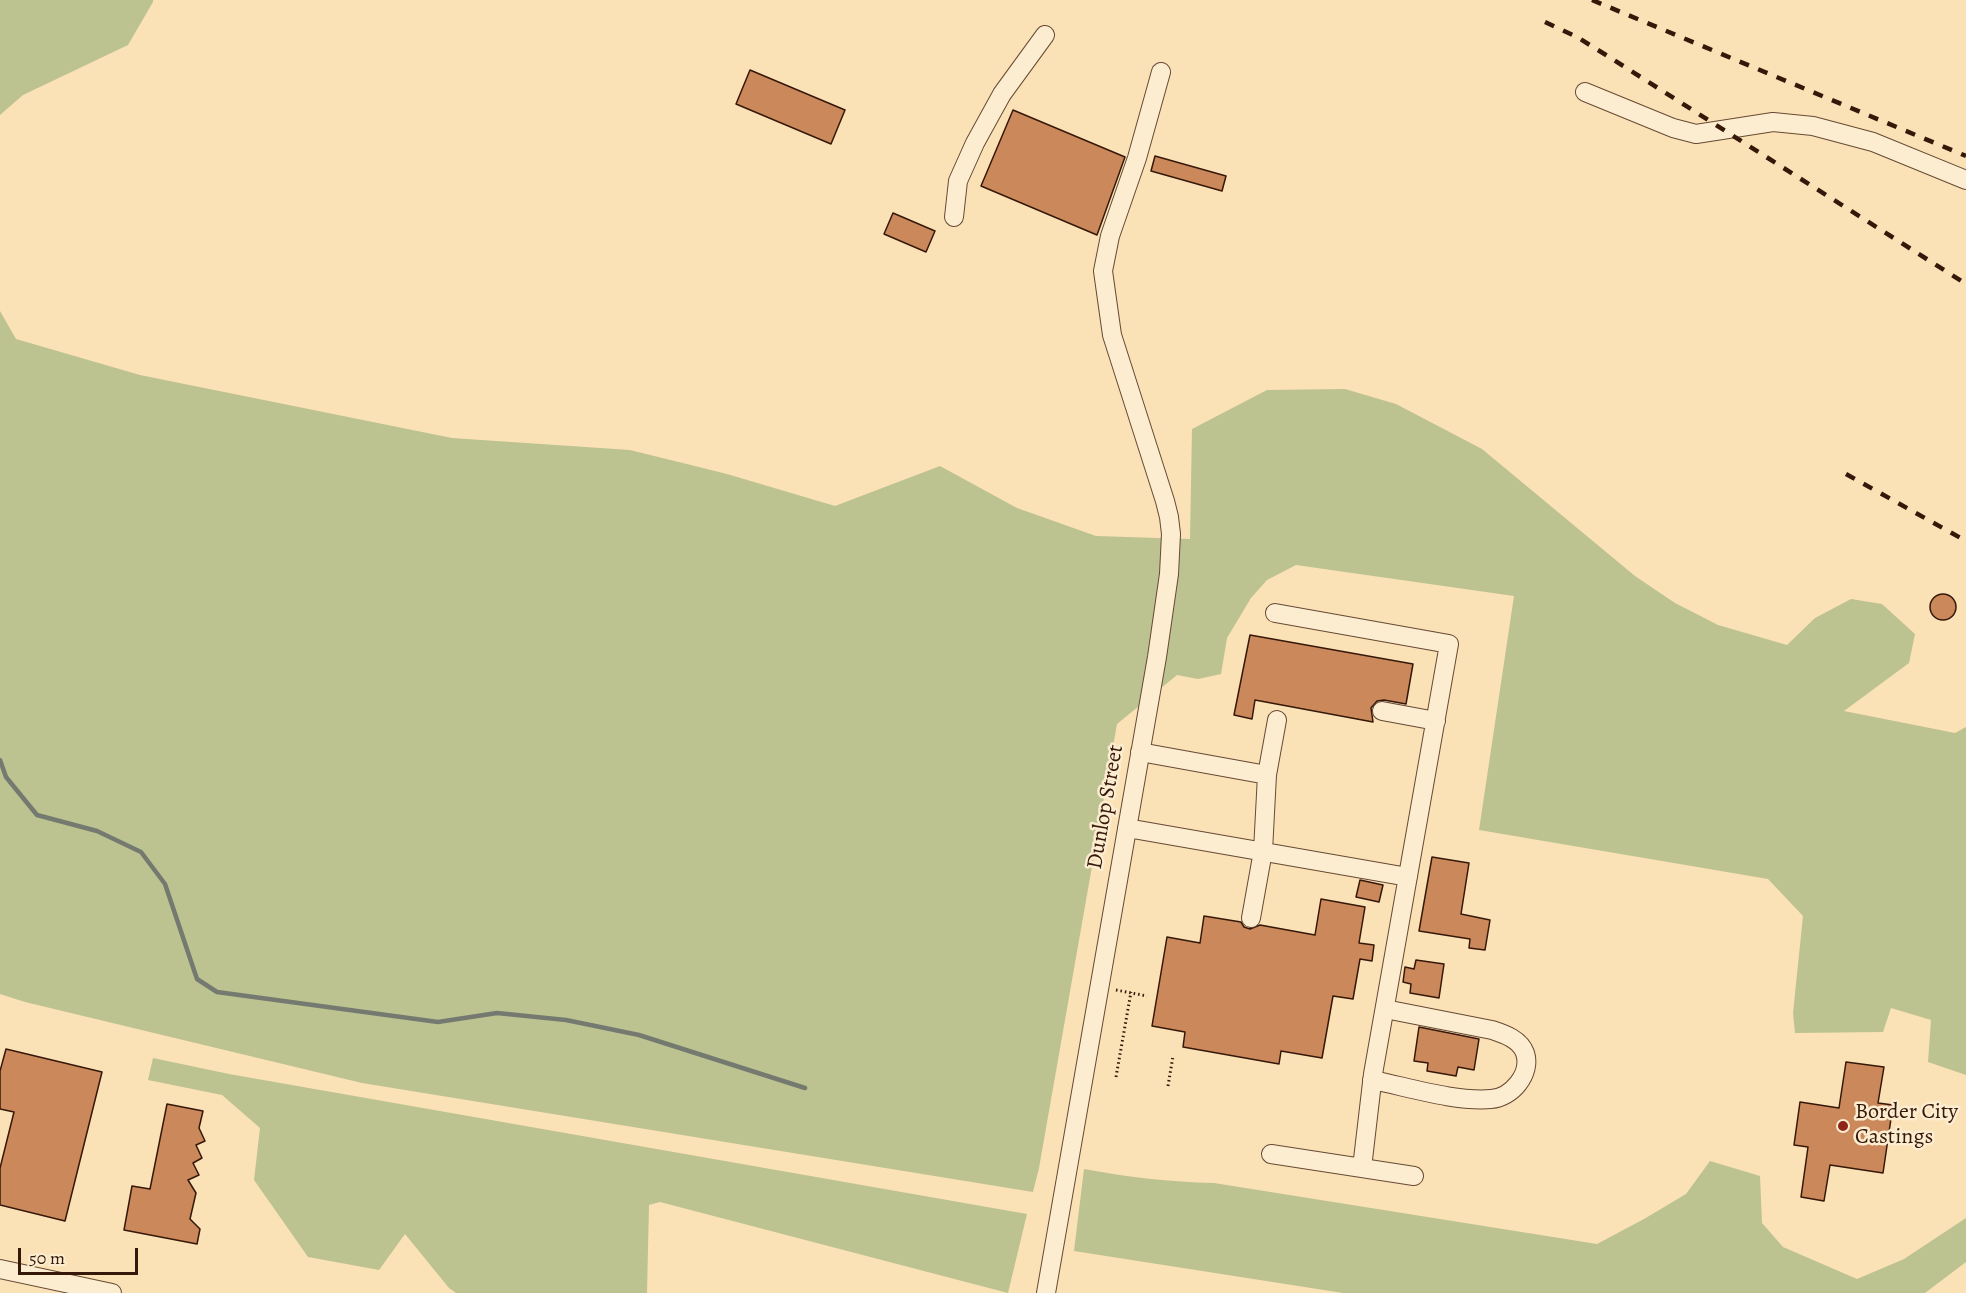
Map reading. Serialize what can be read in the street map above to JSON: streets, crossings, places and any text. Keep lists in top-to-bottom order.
{
  "streets": {
    "street": ["Dunlop Street"]
  },
  "places": ["Border City Castings"],
  "scale_bar": "50 m"
}
